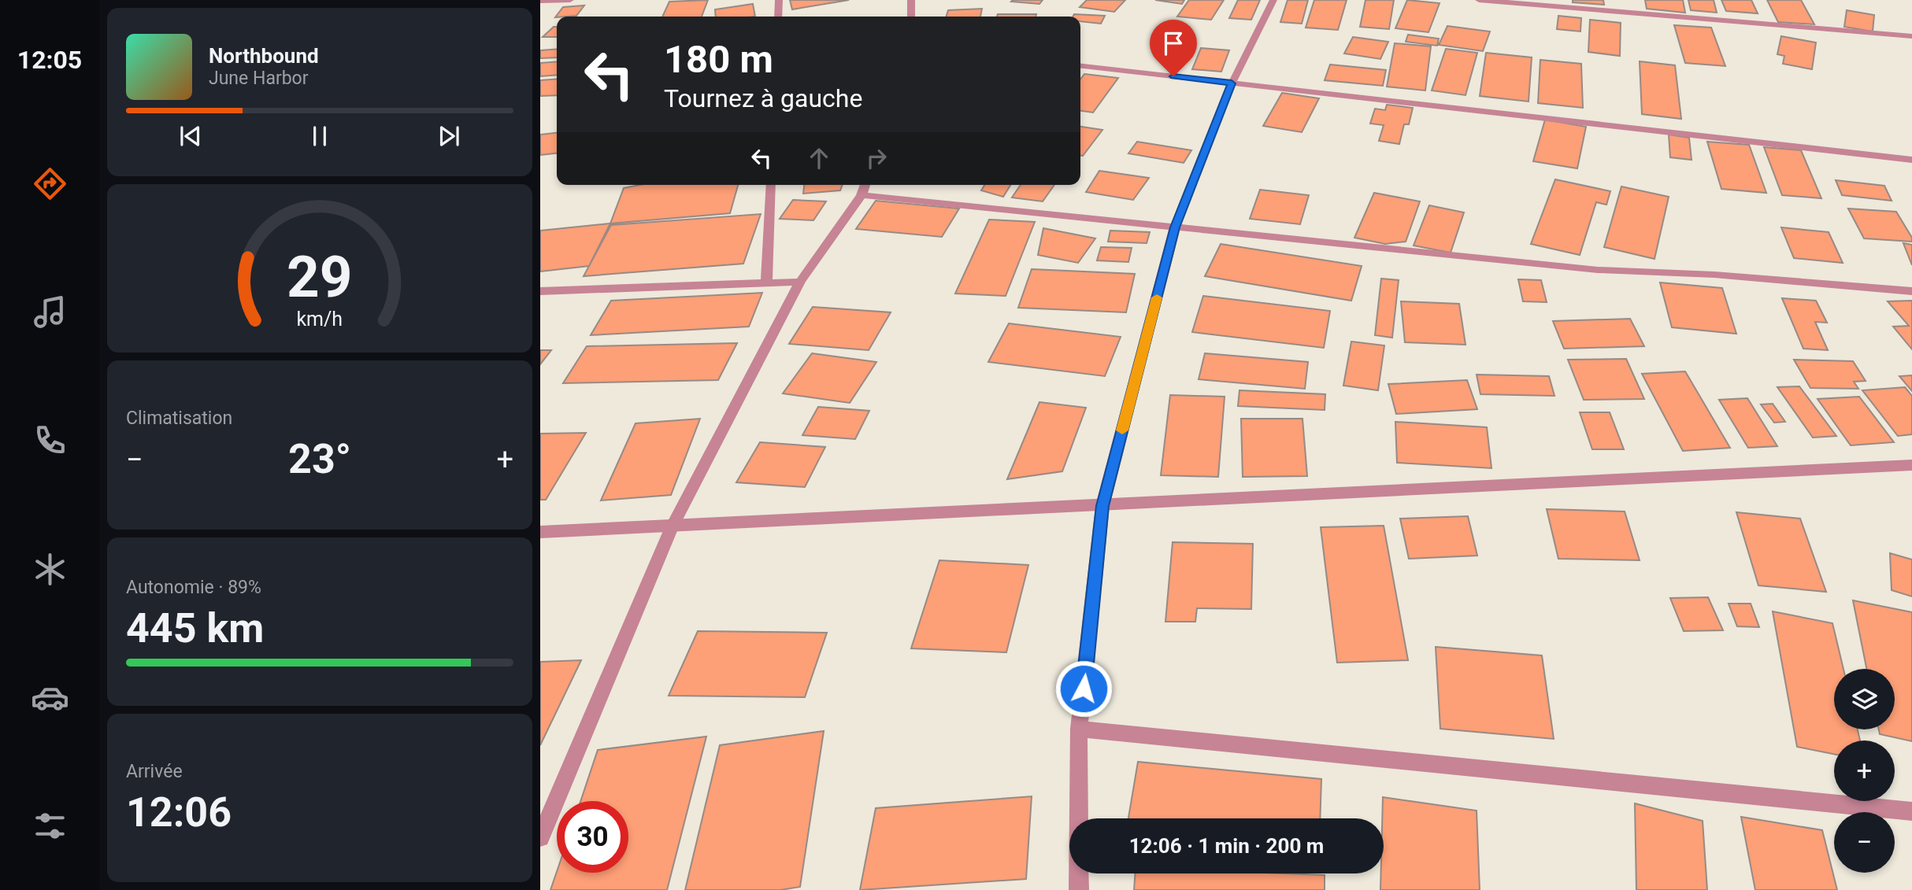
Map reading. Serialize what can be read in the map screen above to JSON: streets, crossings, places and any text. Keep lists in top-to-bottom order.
{
  "page": {
    "tabs": "12:05",
    "turn": ["180 m", "Tournez à gauche"],
    "song": ["Northbound", "June Harbor"],
    "tile": [
      "Climatisation",
      ["Autonomie · 89%", "445 km"],
      ["Arrivée", "12:06"]
    ],
    "heat": ["−", "23°", "+"],
    "map_buttons": ["+", "−"],
    "limit": "30",
    "trip": "12:06 · 1 min · 200 m",
    "gauge": ["29", "km/h"]
  }
}
